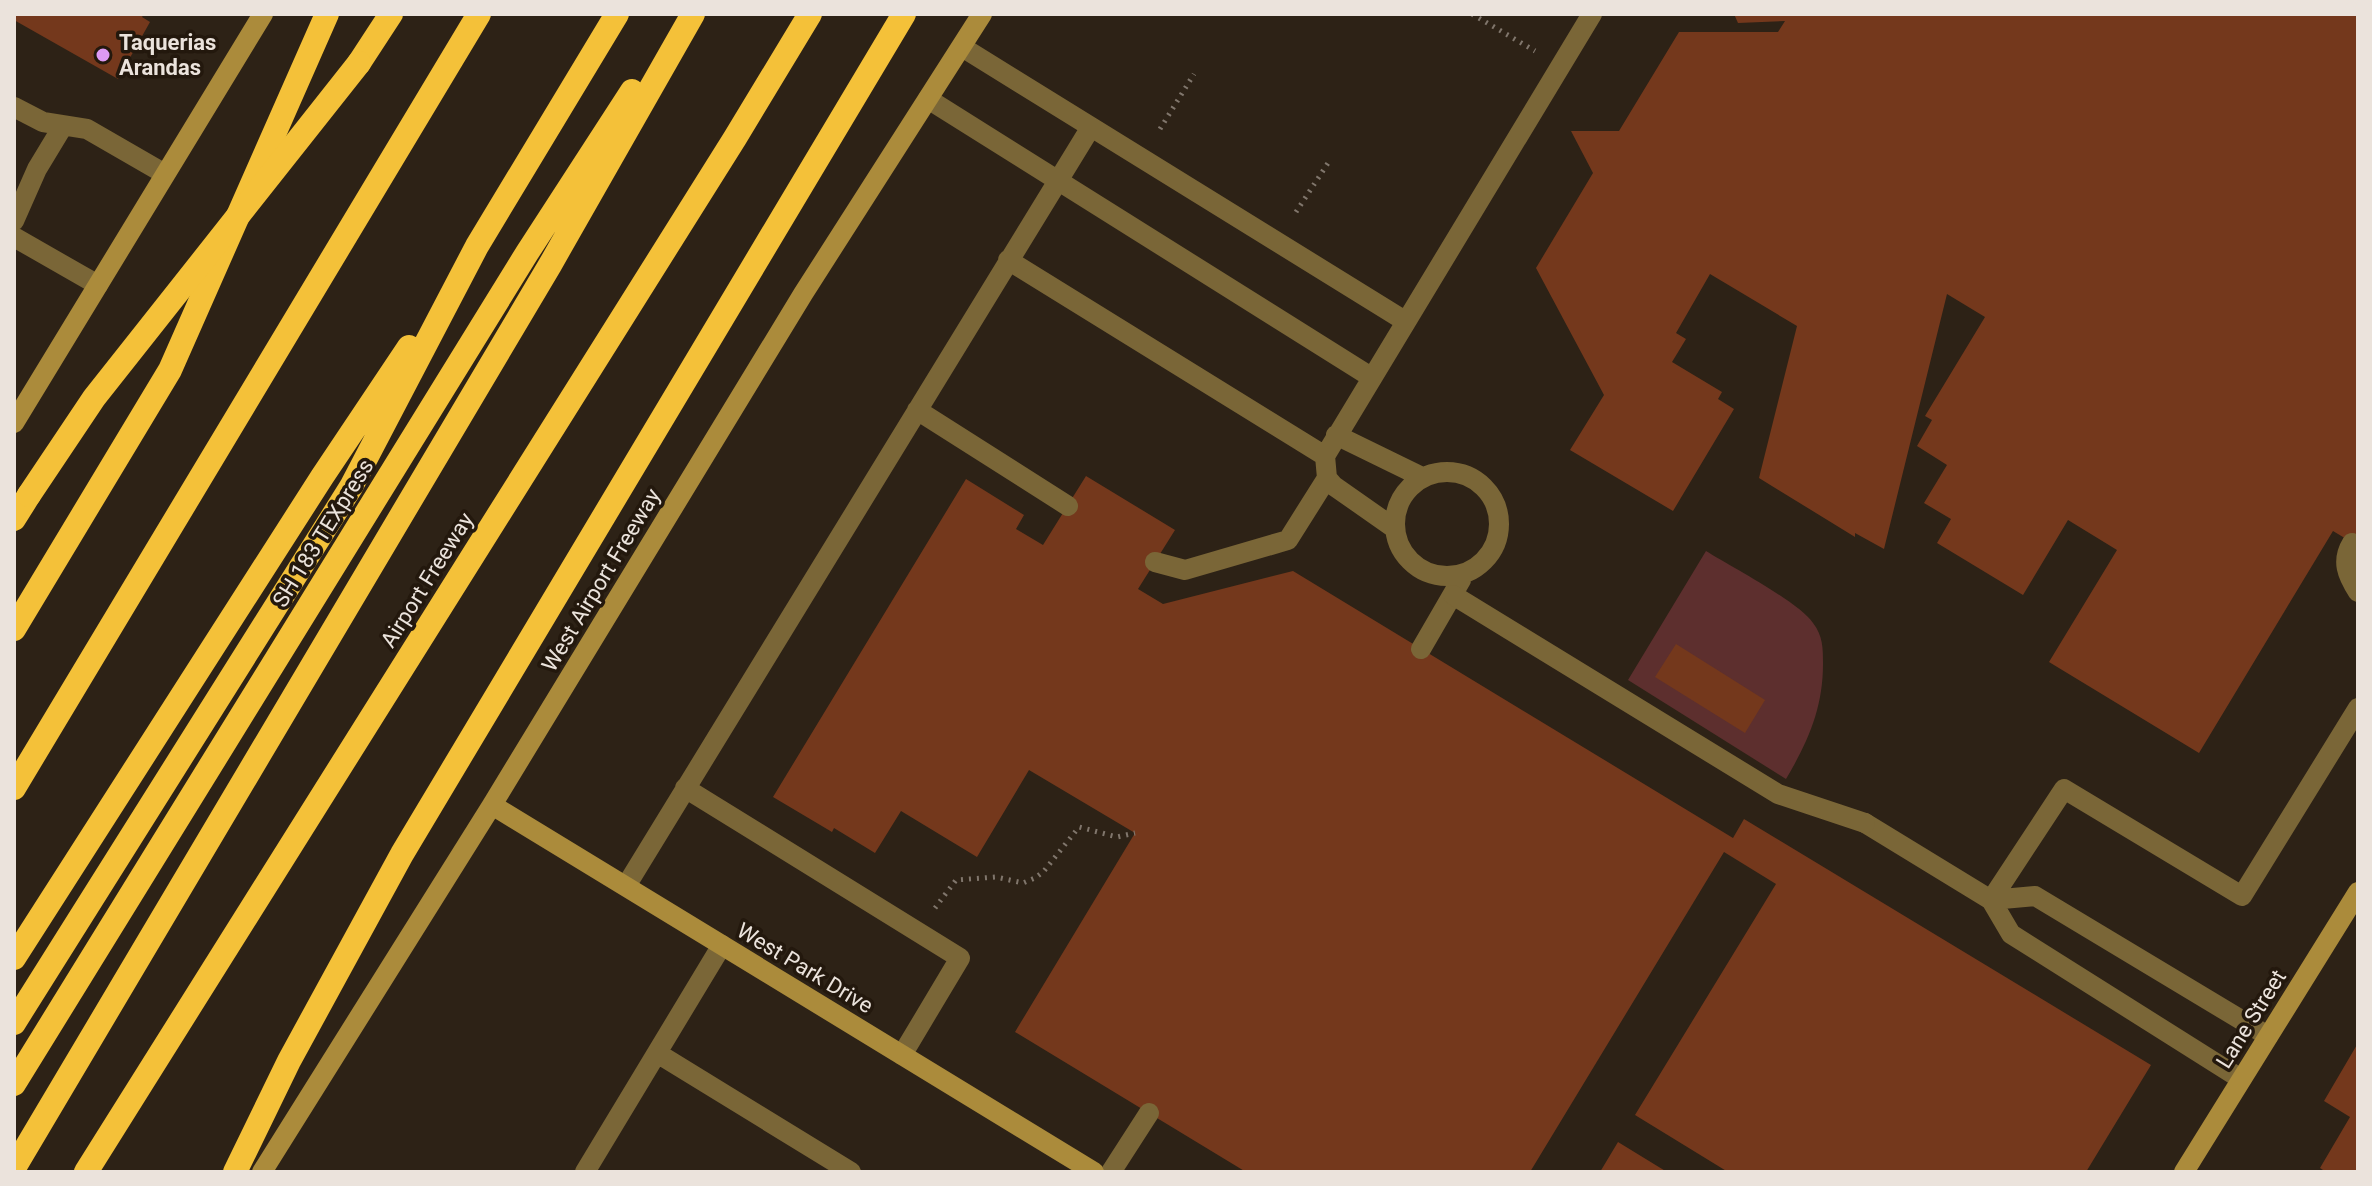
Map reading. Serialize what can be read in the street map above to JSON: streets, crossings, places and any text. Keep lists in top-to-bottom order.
{
  "streets": {
    "highway": ["SH 183 TEXpress", "Airport Freeway"],
    "main road": ["West Airport Freeway", "West Park Drive", "Lane Street"]
  },
  "crossings": [
    ["West Airport Freeway", "West Park Drive"]
  ],
  "places": ["Taquerias Arandas"]
}
